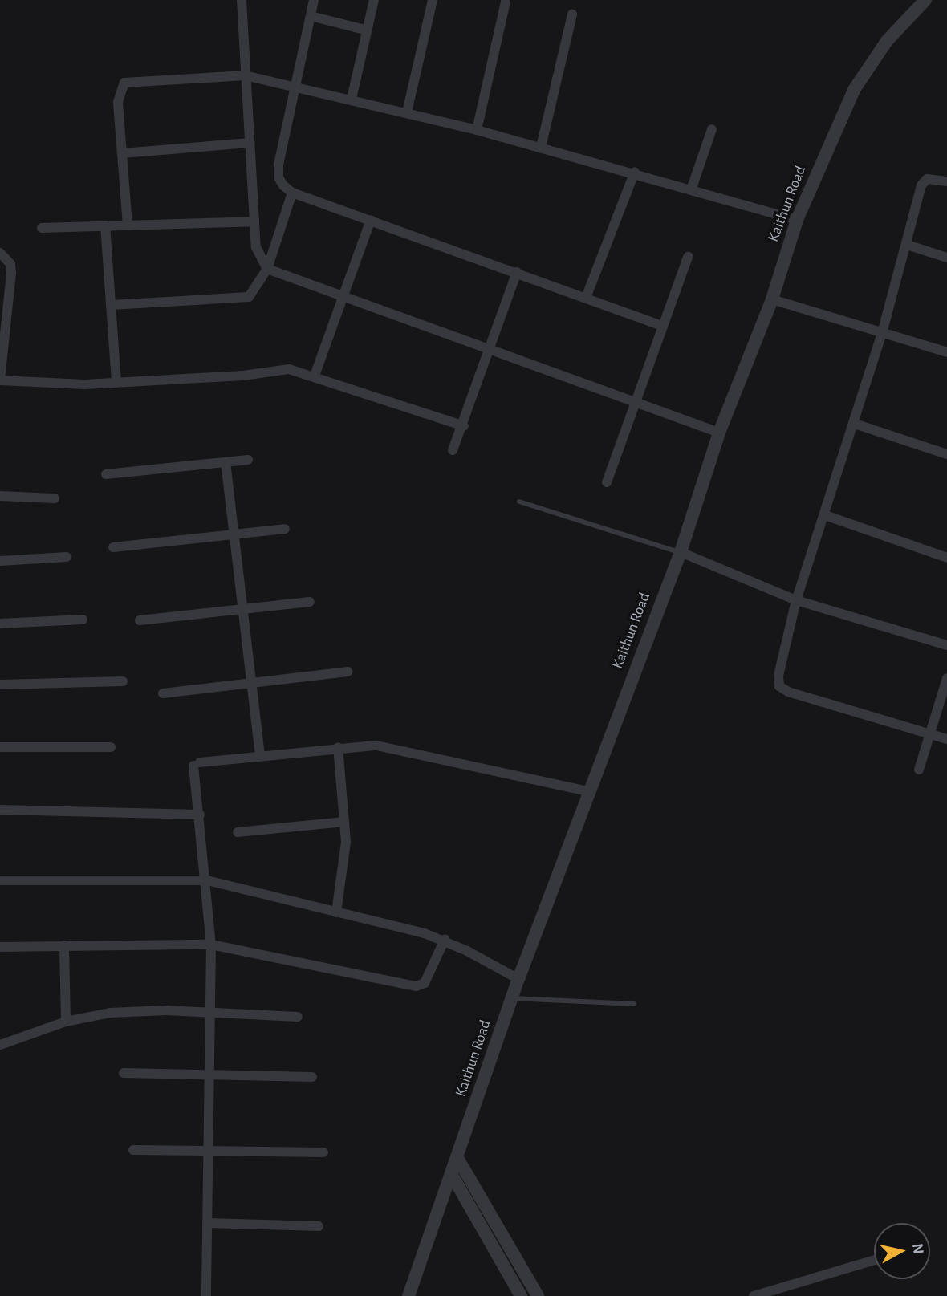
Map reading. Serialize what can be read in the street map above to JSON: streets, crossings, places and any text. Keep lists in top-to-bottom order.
{
  "streets": {
    "street": ["Kaithun Road"]
  },
  "north": "right"
}
